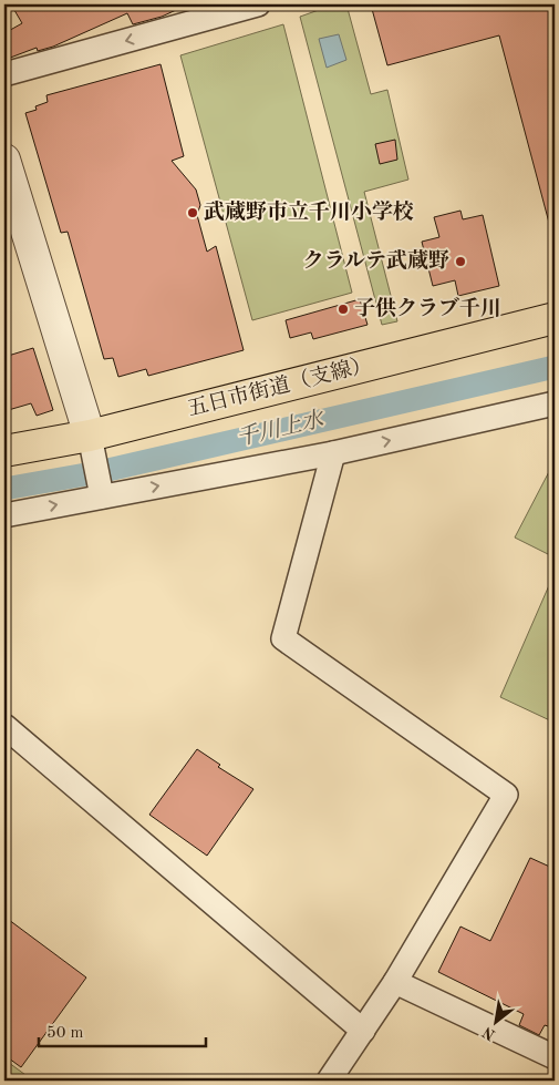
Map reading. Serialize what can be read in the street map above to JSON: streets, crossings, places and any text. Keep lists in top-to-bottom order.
{
  "streets": {
    "main road": ["五日市街道（支線）"]
  },
  "water": ["千川上水"],
  "places": ["武蔵野市立千川小学校", "クラルテ武蔵野", "子供クラブ千川"],
  "scale_bar": "50 m",
  "north": "bottom left"
}
